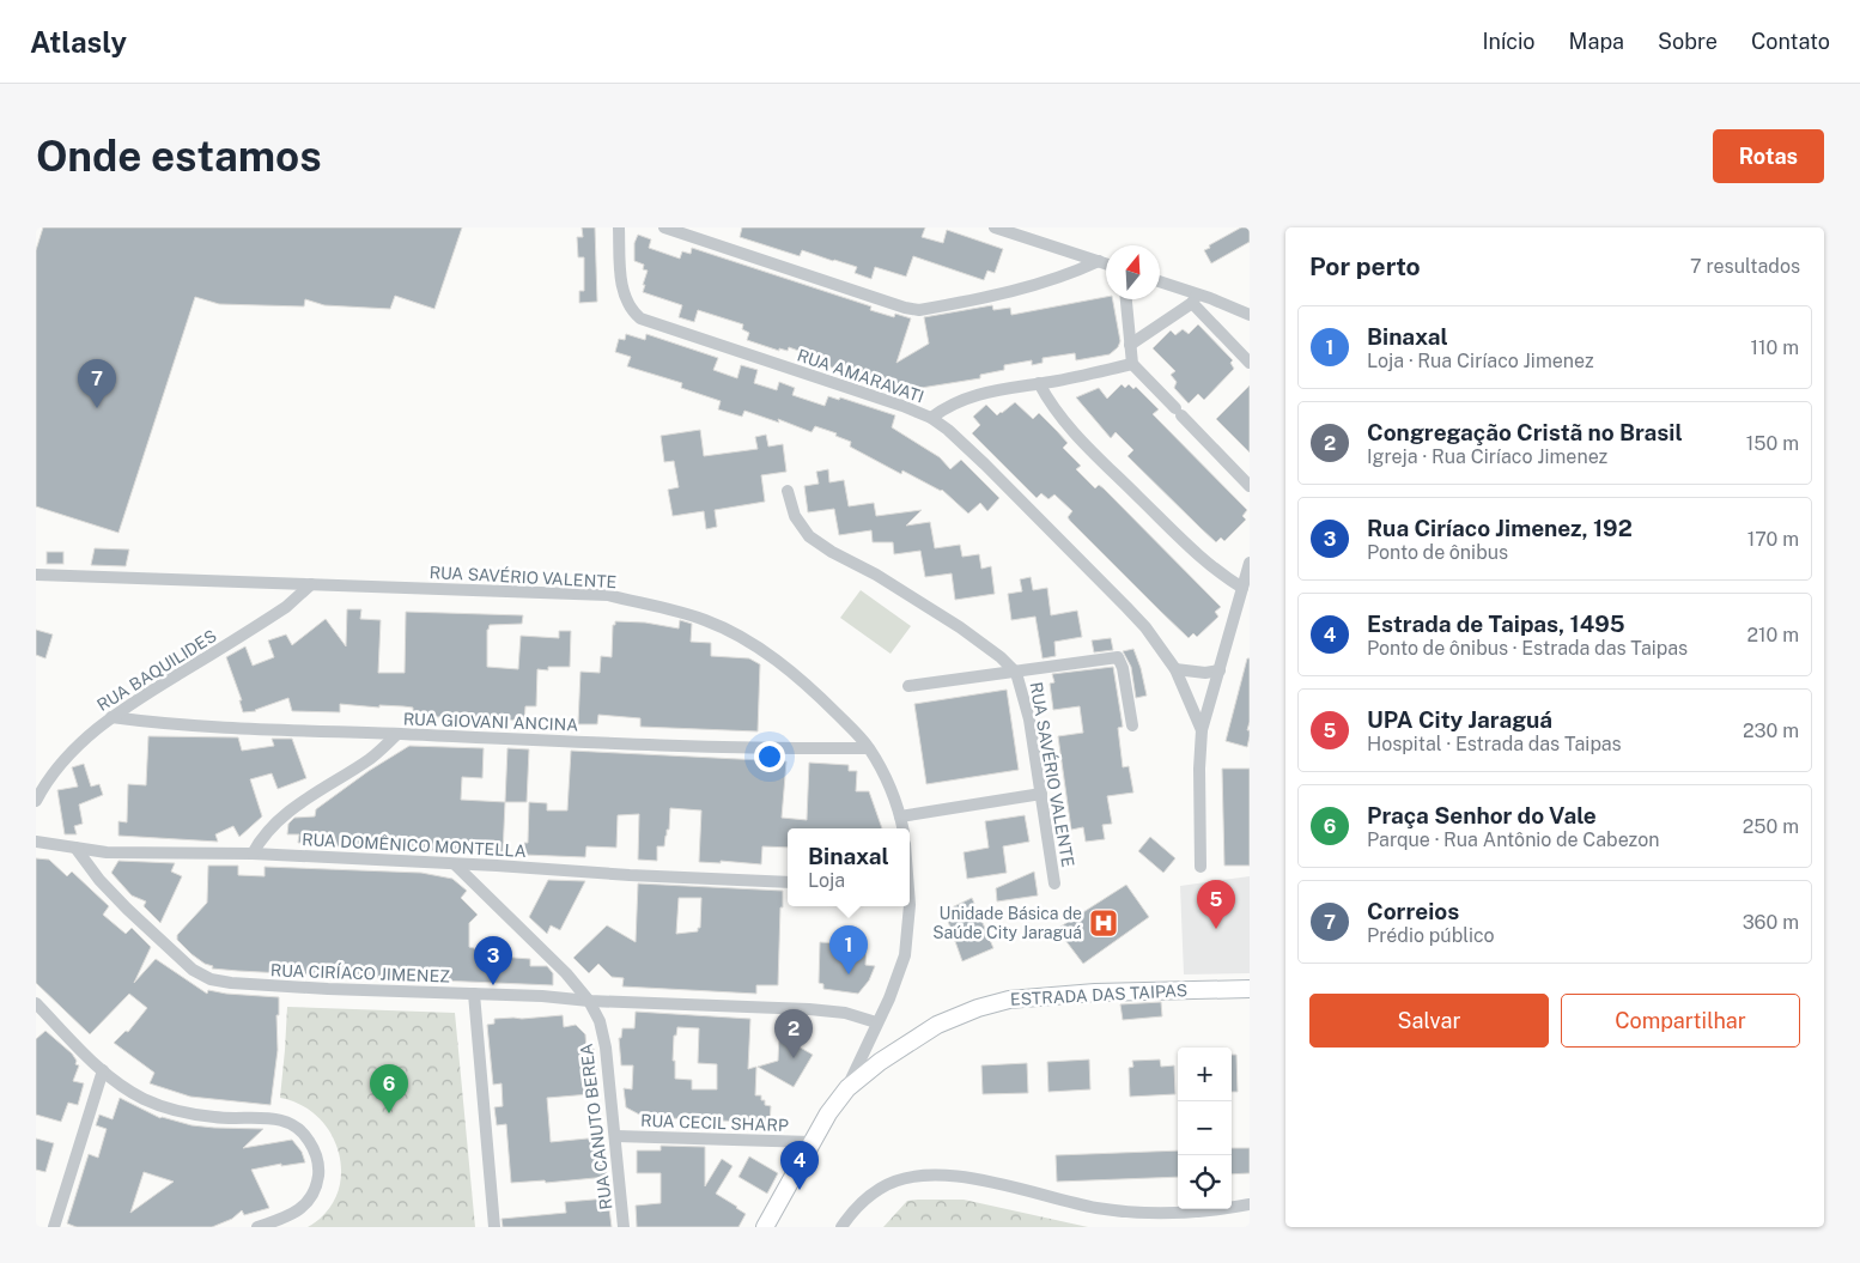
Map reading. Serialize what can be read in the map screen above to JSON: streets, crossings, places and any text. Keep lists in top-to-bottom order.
{
  "streets": {
    "main road": ["ESTRADA DAS TAIPAS"],
    "street": [
      "RUA AMARAVATI",
      "RUA SAVÉRIO VALENTE",
      "RUA BAQUILIDES",
      "RUA GIOVANI ANCINA",
      "RUA DOMÊNICO MONTELLA",
      "RUA CIRÍACO JIMENEZ",
      "RUA CECIL SHARP",
      "RUA CANUTO BEREA"
    ]
  },
  "crossings": [
    ["RUA SAVÉRIO VALENTE", "RUA BAQUILIDES"],
    ["RUA SAVÉRIO VALENTE", "RUA GIOVANI ANCINA"],
    ["RUA BAQUILIDES", "RUA GIOVANI ANCINA"],
    ["RUA DOMÊNICO MONTELLA", "RUA CIRÍACO JIMENEZ"],
    ["RUA DOMÊNICO MONTELLA", "RUA CANUTO BEREA"],
    ["RUA CIRÍACO JIMENEZ", "RUA CANUTO BEREA"],
    ["ESTRADA DAS TAIPAS", "RUA CECIL SHARP"],
    ["RUA CECIL SHARP", "RUA CANUTO BEREA"]
  ],
  "places": {
    "hospital": ["Unidade Básica de Saúde City Jaraguá"]
  },
  "north": "top",
  "page": {
    "header": "Atlasly",
    "nav": [
      "Início",
      "Mapa",
      "Sobre",
      "Contato"
    ],
    "buttons": [
      "Rotas",
      ["Salvar", "Compartilhar"]
    ],
    "title": "Onde estamos",
    "heading": ["Por perto", "7 resultados"],
    "list": [
      {
        "mark": "1",
        "name": "Binaxal",
        "note": "Loja · Rua Ciríaco Jimenez",
        "value": "110 m"
      },
      {
        "mark": "2",
        "name": "Congregação Cristã no Brasil",
        "note": "Igreja · Rua Ciríaco Jimenez",
        "value": "150 m"
      },
      {
        "mark": "3",
        "name": "Rua Ciríaco Jimenez, 192",
        "note": "Ponto de ônibus",
        "value": "170 m"
      },
      {
        "mark": "4",
        "name": "Estrada de Taipas, 1495",
        "note": "Ponto de ônibus · Estrada das Taipas",
        "value": "210 m"
      },
      {
        "mark": "5",
        "name": "UPA City Jaraguá",
        "note": "Hospital · Estrada das Taipas",
        "value": "230 m"
      },
      {
        "mark": "6",
        "name": "Praça Senhor do Vale",
        "note": "Parque · Rua Antônio de Cabezon",
        "value": "250 m"
      },
      {
        "mark": "7",
        "name": "Correios",
        "note": "Prédio público",
        "value": "360 m"
      }
    ],
    "pins": [
      "7",
      "5",
      "1",
      "3",
      "2",
      "6",
      "4"
    ],
    "popup": ["Binaxal", "Loja"],
    "map_buttons": ["+", "−"]
  }
}
